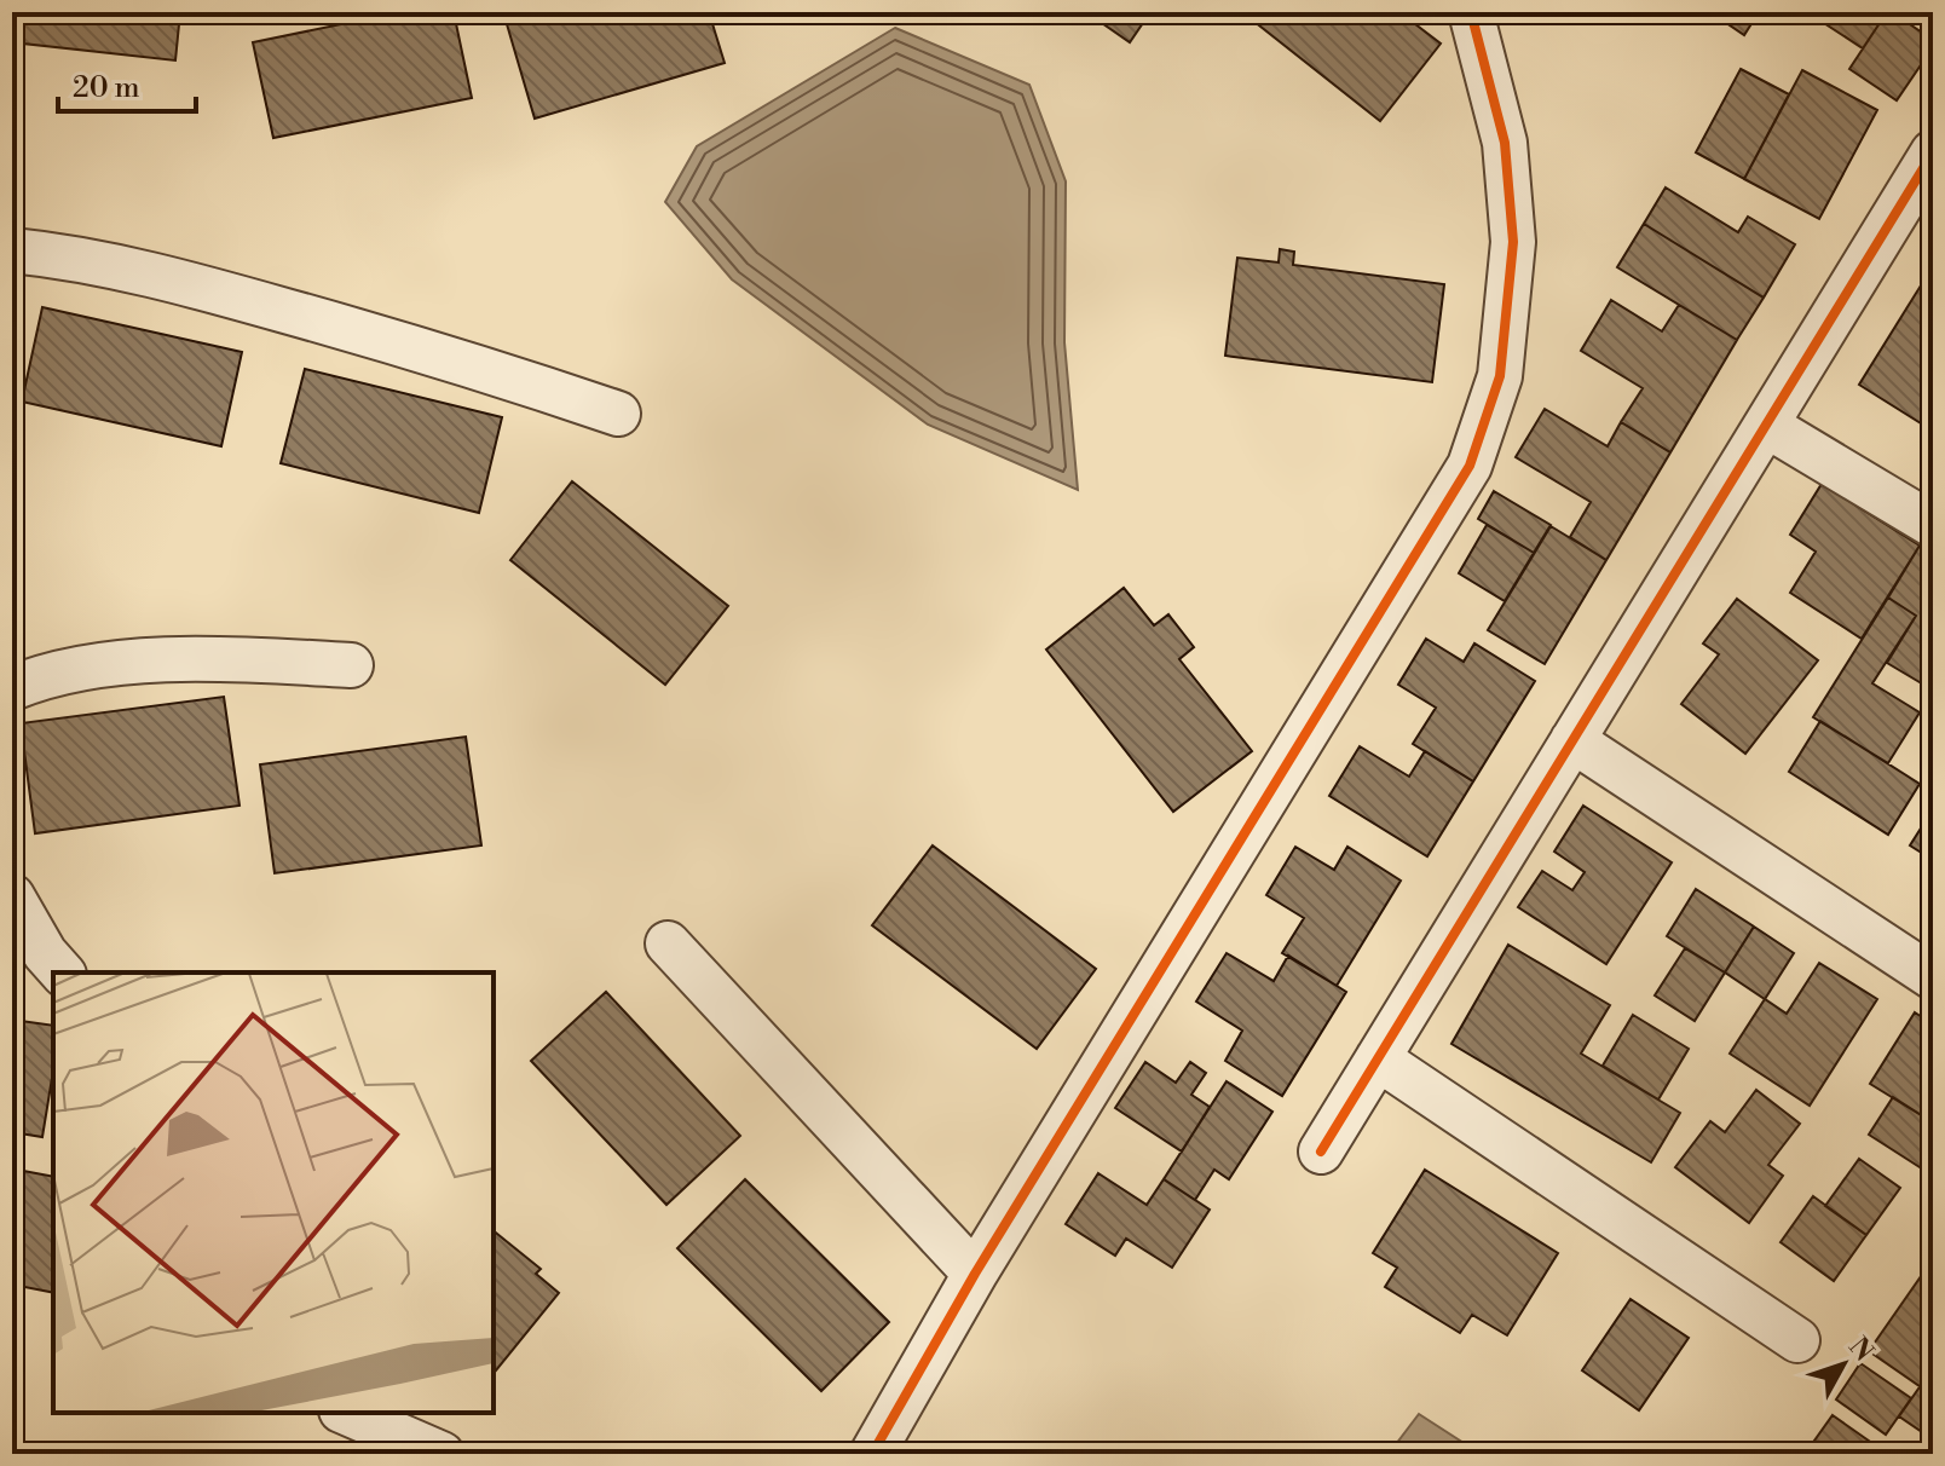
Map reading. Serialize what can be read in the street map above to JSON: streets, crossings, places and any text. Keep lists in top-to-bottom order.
{
  "scale_bar": "20 m",
  "north": "top right"
}
